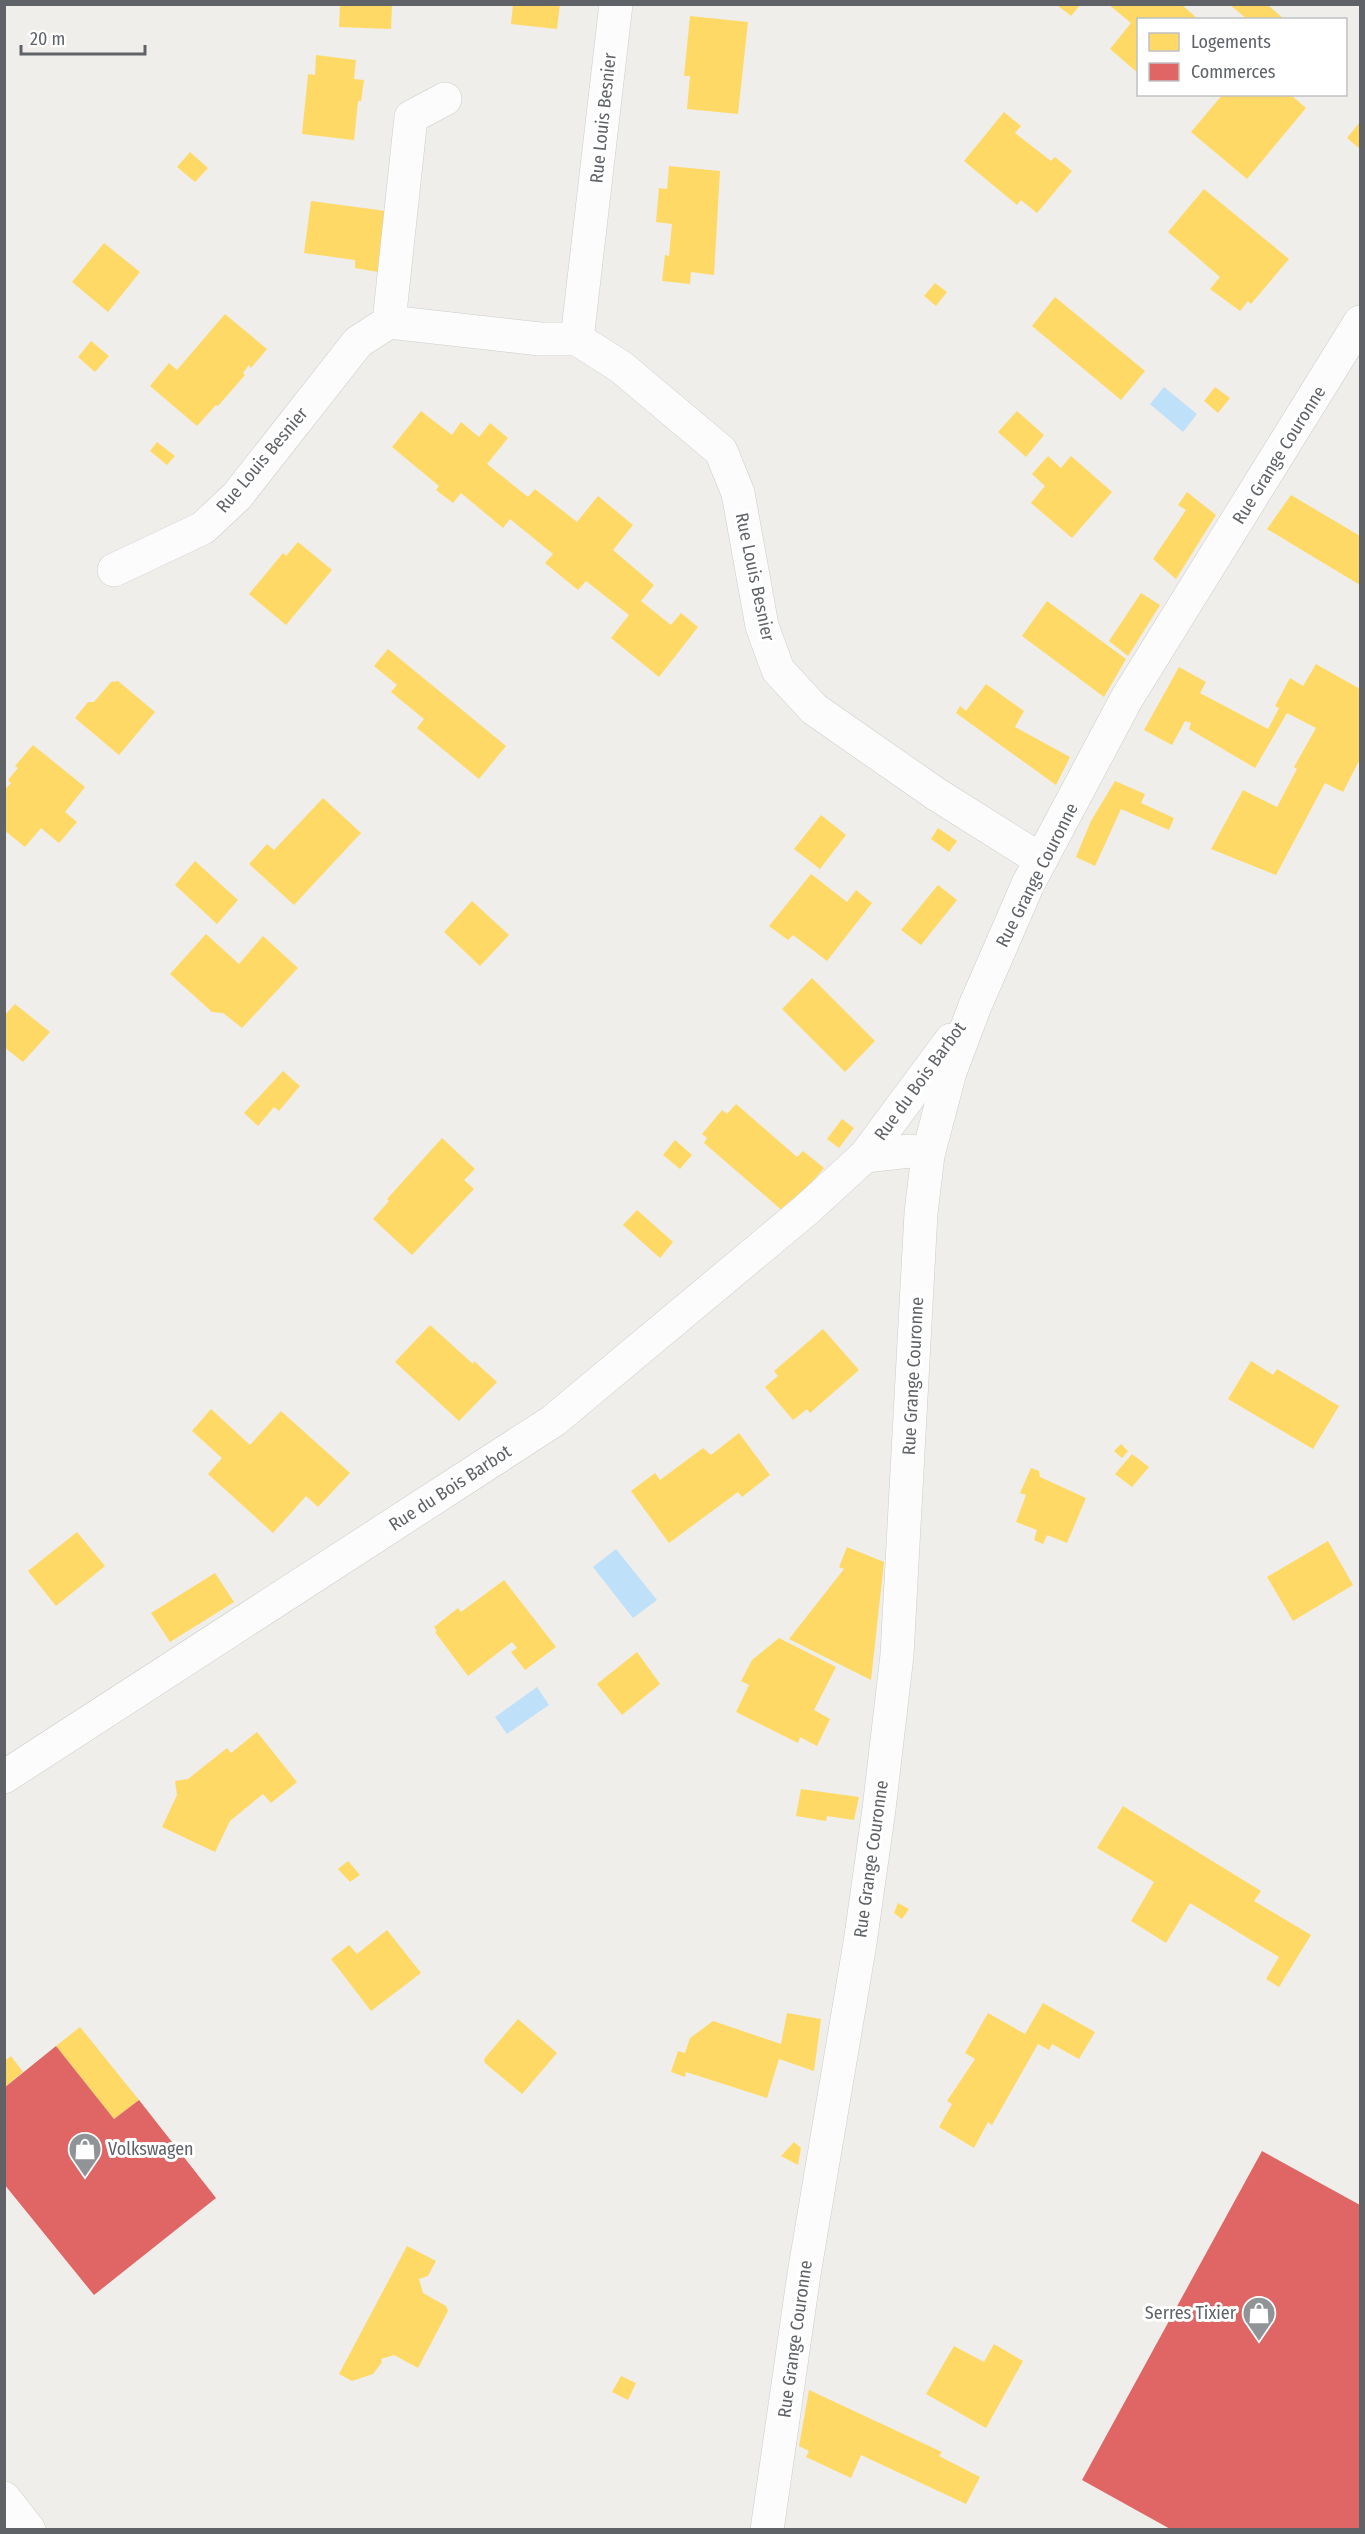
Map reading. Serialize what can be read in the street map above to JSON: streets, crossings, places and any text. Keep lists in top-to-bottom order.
{
  "streets": {
    "street": ["Rue Louis Besnier", "Rue Grange Couronne", "Rue du Bois Barbot"]
  },
  "crossings": [
    ["Rue Louis Besnier", "Rue Grange Couronne"],
    ["Rue Grange Couronne", "Rue du Bois Barbot"]
  ],
  "places": {
    "shop": ["Volkswagen", "Serres Tixier"]
  },
  "legend": ["Logements", "Commerces"],
  "scale_bar": "20 m"
}
